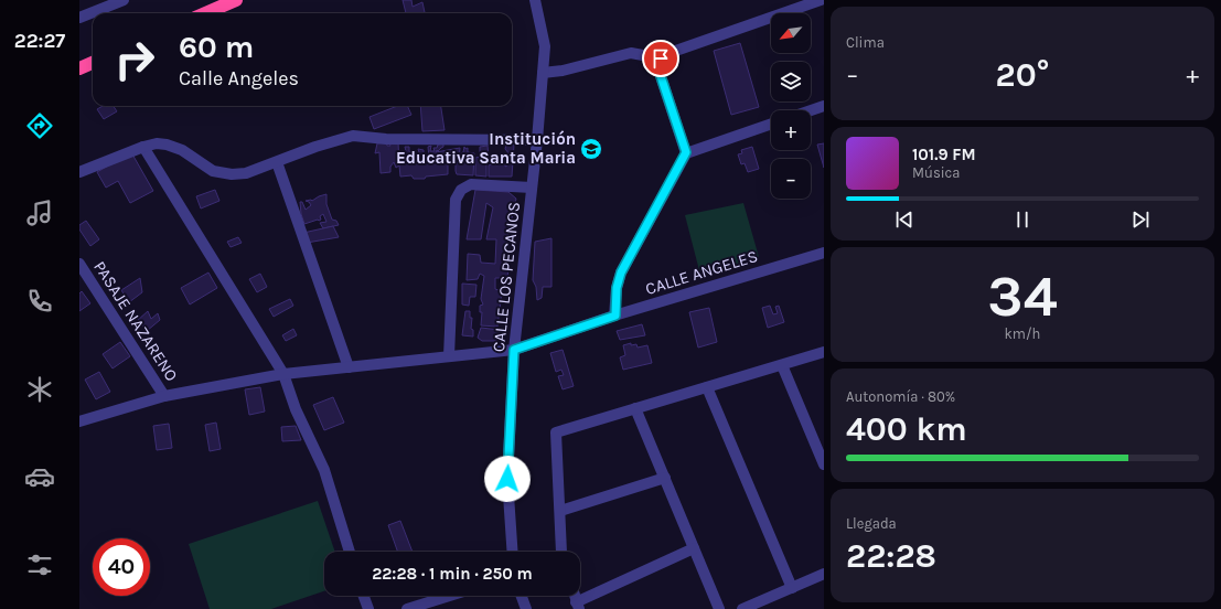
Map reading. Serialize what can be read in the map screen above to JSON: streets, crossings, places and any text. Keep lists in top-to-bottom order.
{
  "streets": {
    "street": ["CALLE ANGELES", "CALLE LOS PECANOS", "PASAJE NAZARENO"]
  },
  "crossings": [
    ["CALLE ANGELES", "CALLE LOS PECANOS"],
    ["CALLE ANGELES", "PASAJE NAZARENO"]
  ],
  "places": {
    "school or university": ["Institución Educativa Santa Maria"]
  },
  "north": "bottom left",
  "page": {
    "tabs": "22:27",
    "tile": [
      "Clima",
      ["34", "km/h"],
      ["Autonomía · 80%", "400 km"],
      ["Llegada", "22:28"]
    ],
    "map_buttons": ["+", "−"],
    "turn": ["60 m", "Calle Angeles"],
    "heat": ["−", "20°", "+"],
    "song": ["101.9 FM", "Música"],
    "limit": "40",
    "trip": "22:28 · 1 min · 250 m"
  }
}
